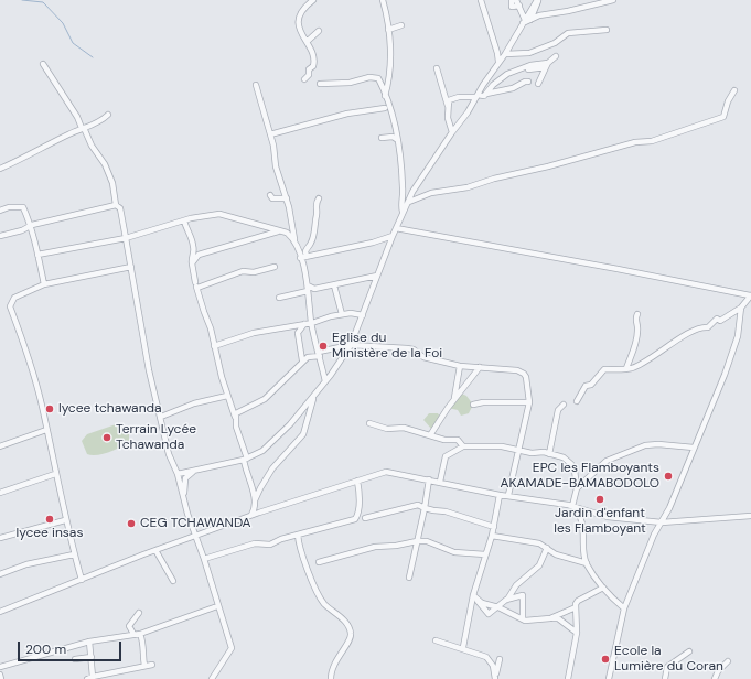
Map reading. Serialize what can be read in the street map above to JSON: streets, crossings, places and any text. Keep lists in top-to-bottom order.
{
  "places": [
    "Eglise du Ministère de la Foi",
    "lycee tchawanda",
    "Terrain Lycée Tchawanda",
    "EPC les Flamboyants AKAMADE-BAMABODOLO",
    "Jardin d'enfant les Flamboyant",
    "lycee insas",
    "CEG TCHAWANDA",
    "Ecole la Lumière du Coran"
  ],
  "scale_bar": "200 m"
}
